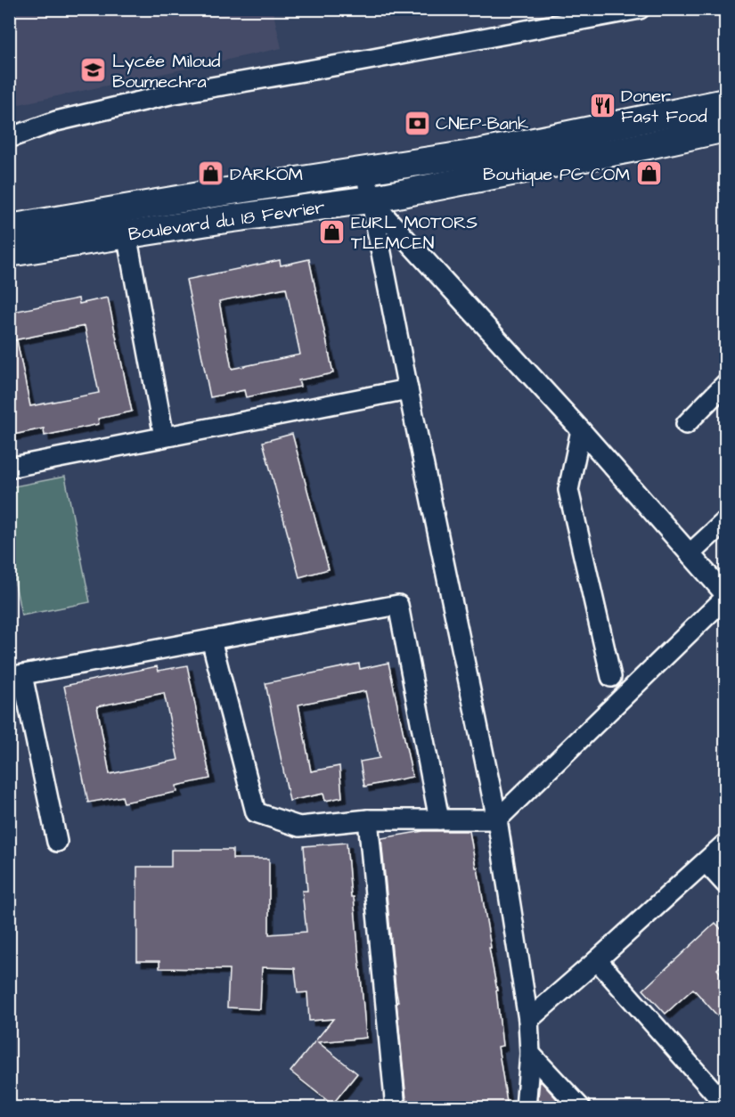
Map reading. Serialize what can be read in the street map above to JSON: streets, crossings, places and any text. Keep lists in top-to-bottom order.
{
  "streets": {
    "main road": ["Boulevard du 18 Fevrier"]
  },
  "places": {
    "school or university": ["Lycée Miloud Boumechra"],
    "restaurant": ["Doner Fast Food"],
    "bank": ["CNEP-Bank"],
    "shop": ["DARKOM", "Boutique PC COM", "EURL MOTORS TLEMCEN"]
  }
}
